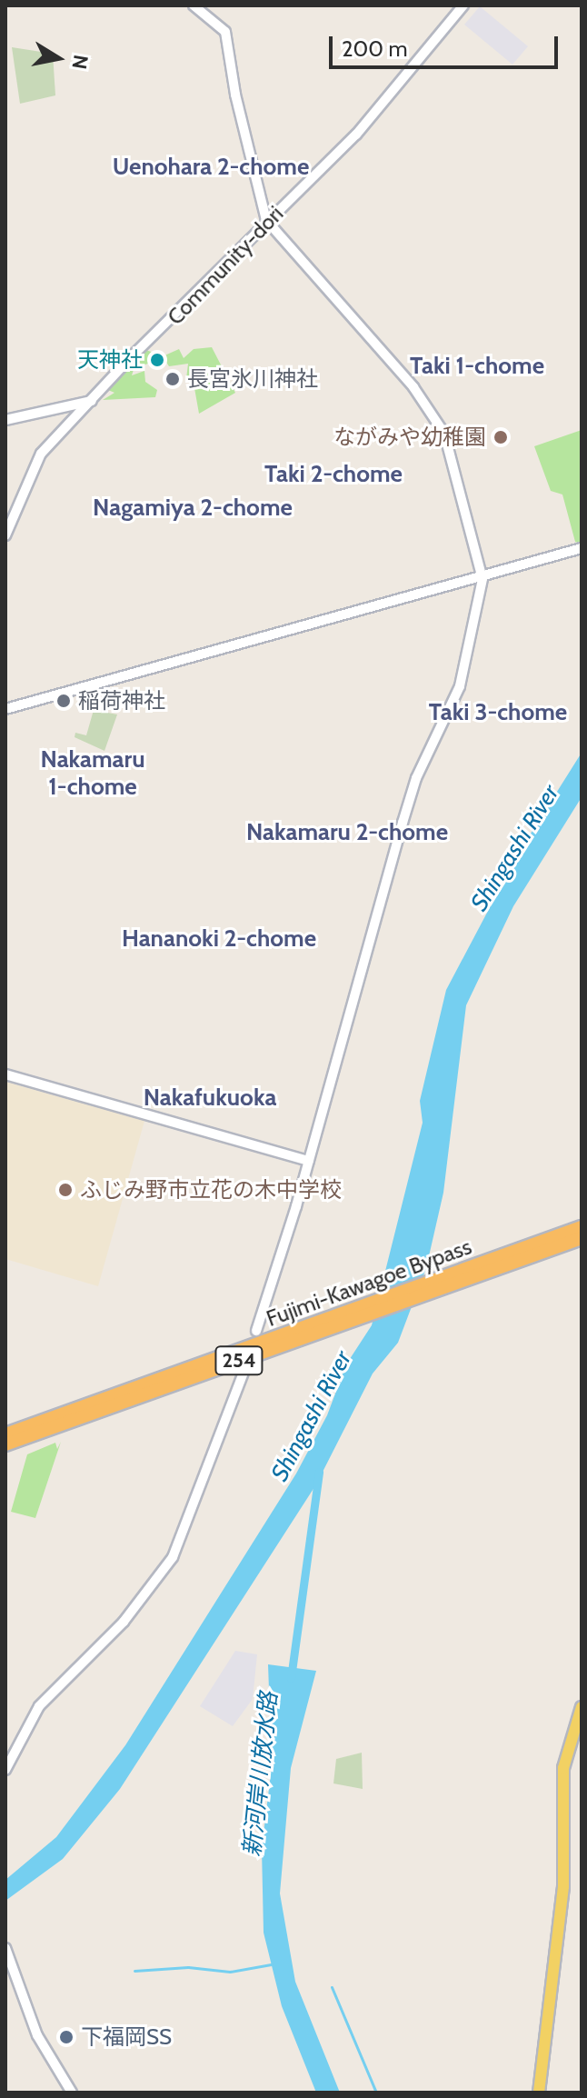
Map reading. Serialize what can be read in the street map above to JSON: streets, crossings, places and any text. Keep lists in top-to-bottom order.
{
  "streets": {
    "highway": ["Fujimi-Kawagoe Bypass", "254"],
    "street": ["Community-dori"]
  },
  "crossings": [
    ["Fujimi-Kawagoe Bypass", "254"]
  ],
  "districts": [
    "Uenohara 2-chome",
    "Taki 1-chome",
    "Taki 2-chome",
    "Nagamiya 2-chome",
    "Taki 3-chome",
    "Nakamaru 1-chome",
    "Nakamaru 2-chome",
    "Hananoki 2-chome",
    "Nakafukuoka"
  ],
  "water": ["Shingashi River", "新河岸川放水路"],
  "places": [
    "天神社",
    "長宮氷川神社",
    "ながみや幼稚園",
    "稲荷神社",
    "ふじみ野市立花の木中学校",
    "下福岡SS"
  ],
  "scale_bar": "200 m",
  "north": "right"
}
